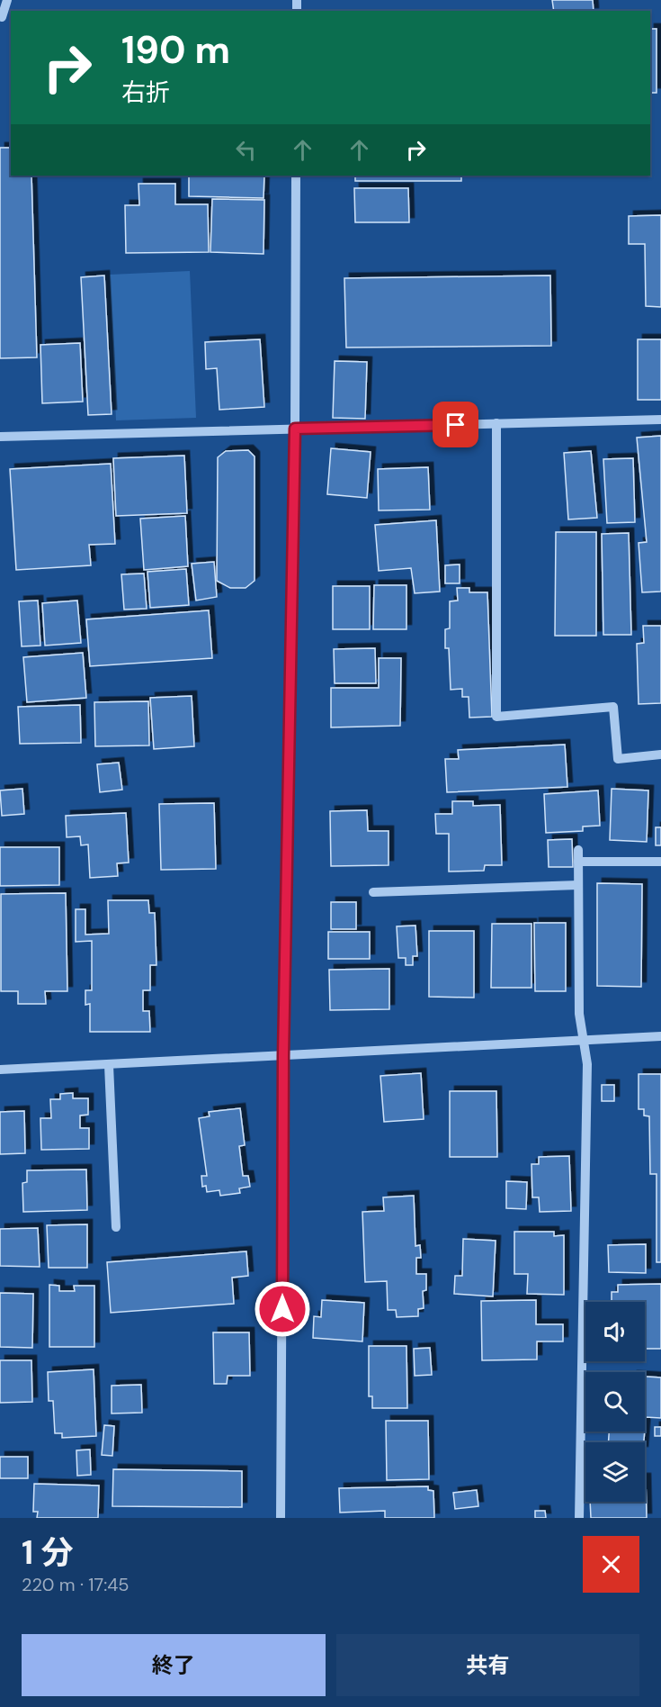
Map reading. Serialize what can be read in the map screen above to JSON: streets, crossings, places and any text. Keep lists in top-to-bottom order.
{
  "page": {
    "turn": ["190 m", "右折"],
    "heading": ["1 分", "220 m · 17:45"],
    "buttons": ["終了", "共有"]
  }
}
